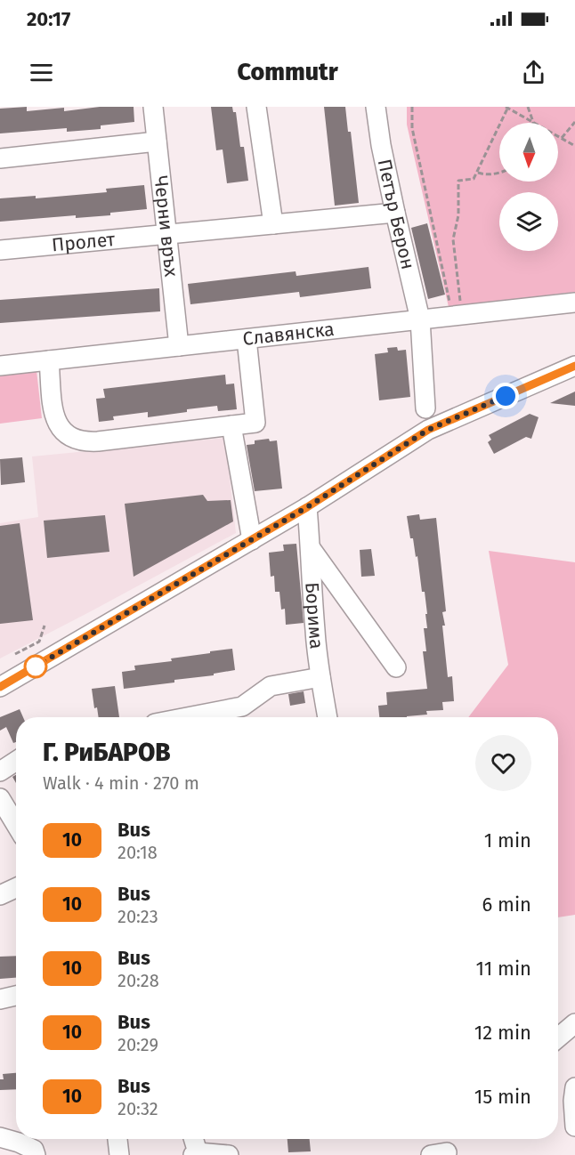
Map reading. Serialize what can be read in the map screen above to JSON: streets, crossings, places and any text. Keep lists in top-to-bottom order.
{
  "streets": {
    "street": [
      "Петър Берон",
      "Черни връх",
      "Пролет",
      "Славянска",
      "Борима"
    ]
  },
  "crossings": [
    ["Петър Берон", "Славянска"],
    ["Черни връх", "Пролет"],
    ["Черни връх", "Славянска"]
  ],
  "lines": ["bus line 10"],
  "north": "bottom",
  "page": {
    "status": "20:17",
    "header": "Commutr",
    "heading": ["Г. РиБАРОВ", "Walk · 4 min · 270 m"],
    "list": [
      {
        "mark": "10",
        "name": "Bus",
        "note": "20:18",
        "value": "1 min"
      },
      {
        "mark": "10",
        "name": "Bus",
        "note": "20:23",
        "value": "6 min"
      },
      {
        "mark": "10",
        "name": "Bus",
        "note": "20:28",
        "value": "11 min"
      },
      {
        "mark": "10",
        "name": "Bus",
        "note": "20:29",
        "value": "12 min"
      },
      {
        "mark": "10",
        "name": "Bus",
        "note": "20:32",
        "value": "15 min"
      }
    ]
  }
}
